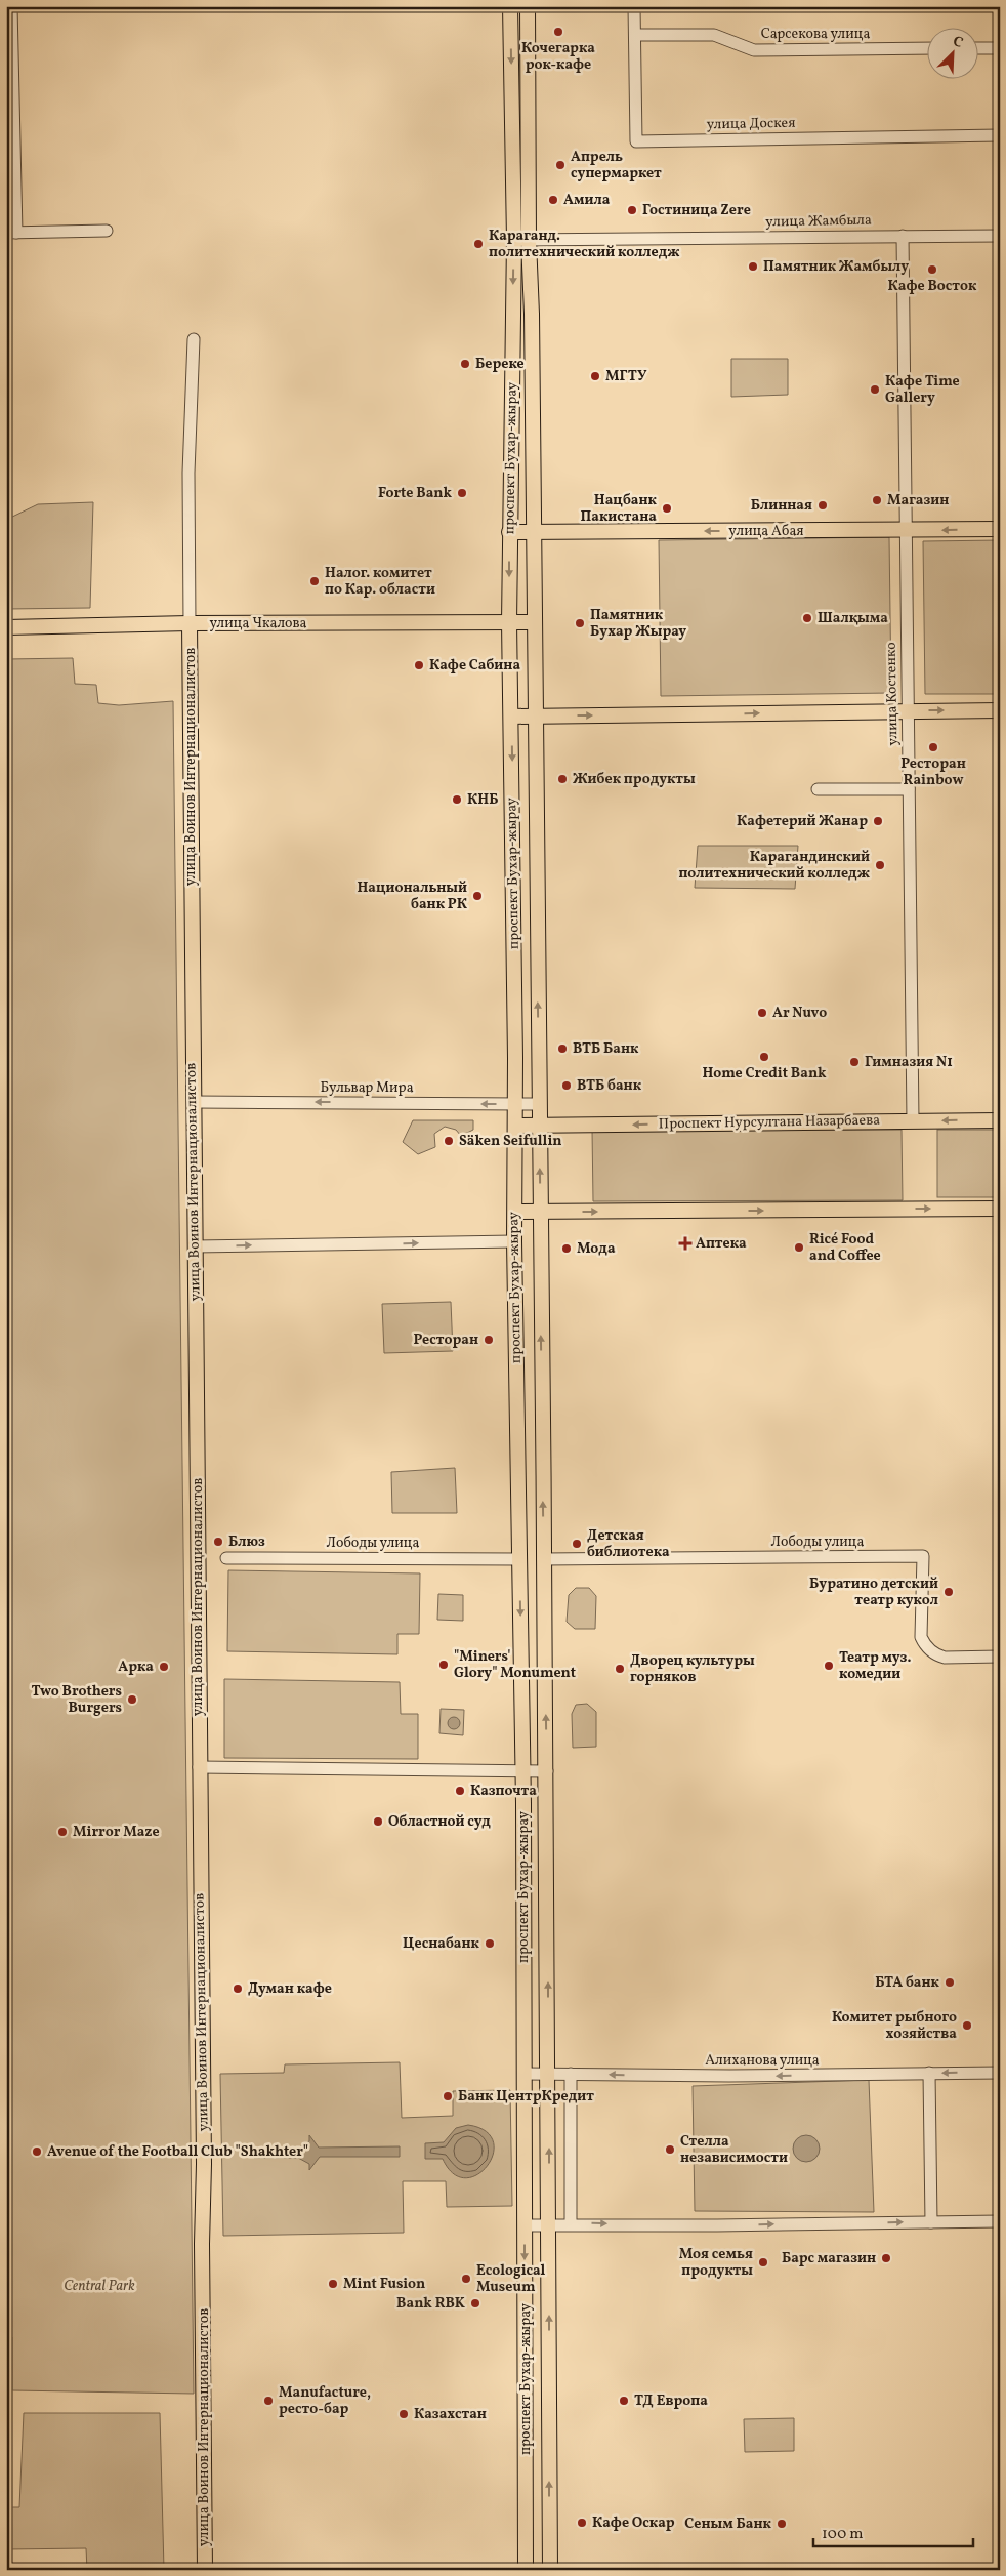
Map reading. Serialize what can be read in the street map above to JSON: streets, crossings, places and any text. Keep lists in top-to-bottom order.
{
  "streets": {
    "main road": [
      "проспект Бухар-жырау",
      "улица Абая",
      "улица Чкалова",
      "улица Воинов Интернационалистов",
      "Проспект Нурсултана Назарбаева"
    ],
    "street": [
      "Сарсекова улица",
      "улица Доскея",
      "улица Жамбыла",
      "улица Костенко",
      "Бульвар Мира",
      "Лободы улица",
      "Алиханова улица"
    ]
  },
  "crossings": [
    ["Сарсекова улица", "улица Доскея"],
    ["улица Жамбыла", "проспект Бухар-жырау"],
    ["улица Жамбыла", "улица Костенко"],
    ["проспект Бухар-жырау", "улица Абая"],
    ["проспект Бухар-жырау", "улица Чкалова"],
    ["проспект Бухар-жырау", "Бульвар Мира"],
    ["проспект Бухар-жырау", "Проспект Нурсултана Назарбаева"],
    ["проспект Бухар-жырау", "Лободы улица"],
    ["проспект Бухар-жырау", "Алиханова улица"],
    ["улица Абая", "улица Костенко"],
    ["улица Чкалова", "улица Воинов Интернационалистов"],
    ["улица Костенко", "Проспект Нурсултана Назарбаева"],
    ["улица Воинов Интернационалистов", "Бульвар Мира"]
  ],
  "one_way": ["улица Абая", "Бульвар Мира", "Алиханова улица"],
  "parks": ["Central Park"],
  "places": {
    "other": [
      "Кочегарка рок-кафе",
      "Апрель супермаркет",
      "Амила",
      "Гостиница Zere",
      "Караганд. политехнический колледж",
      "Памятник Жамбылу",
      "Кафе Восток",
      "Береке",
      "МГТУ",
      "Кафе Time Gallery",
      "Forte Bank",
      "Магазин",
      "Блинная",
      "Нацбанк Пакистана",
      "Налог. комитет по Кар. области",
      "Шалқыма",
      "Памятник Бухар Жырау",
      "Кафе Сабина",
      "Ресторан Rainbow",
      "Жибек продукты",
      "КНБ",
      "Кафетерий Жанар",
      "Карагандинский политехнический колледж",
      "Национальный банк РК",
      "Ar Nuvo",
      "ВТБ Банк",
      "Home Credit Bank",
      "Гимназия N1",
      "ВТБ банк",
      "Säken Seifullin",
      "Ricé Food and Coffee",
      "Мода",
      "Ресторан",
      "Блюз",
      "Детская библиотека",
      "Буратино детский театр кукол",
      "\"Miners' Glory\" Monument",
      "Театр муз. комедии",
      "Арка",
      "Дворец культуры горняков",
      "Two Brothers Burgers",
      "Казпочта",
      "Областной суд",
      "Mirror Maze",
      "Цеснабанк",
      "БТА банк",
      "Думан кафе",
      "Комитет рыбного хозяйства",
      "Банк ЦентрКредит",
      "Стелла независимости",
      "Avenue of the Football Club \"Shakhter\"",
      "Барс магазин",
      "Моя семья продукты",
      "Ecological Museum",
      "Mint Fusion",
      "Bank RBK",
      "Manufacture, ресто-бар",
      "ТД Европа",
      "Казахстан",
      "Кафе Оскар",
      "Сеным Банк"
    ],
    "health": ["Аптека"]
  },
  "scale_bar": "100 m",
  "north": "top right"
}
